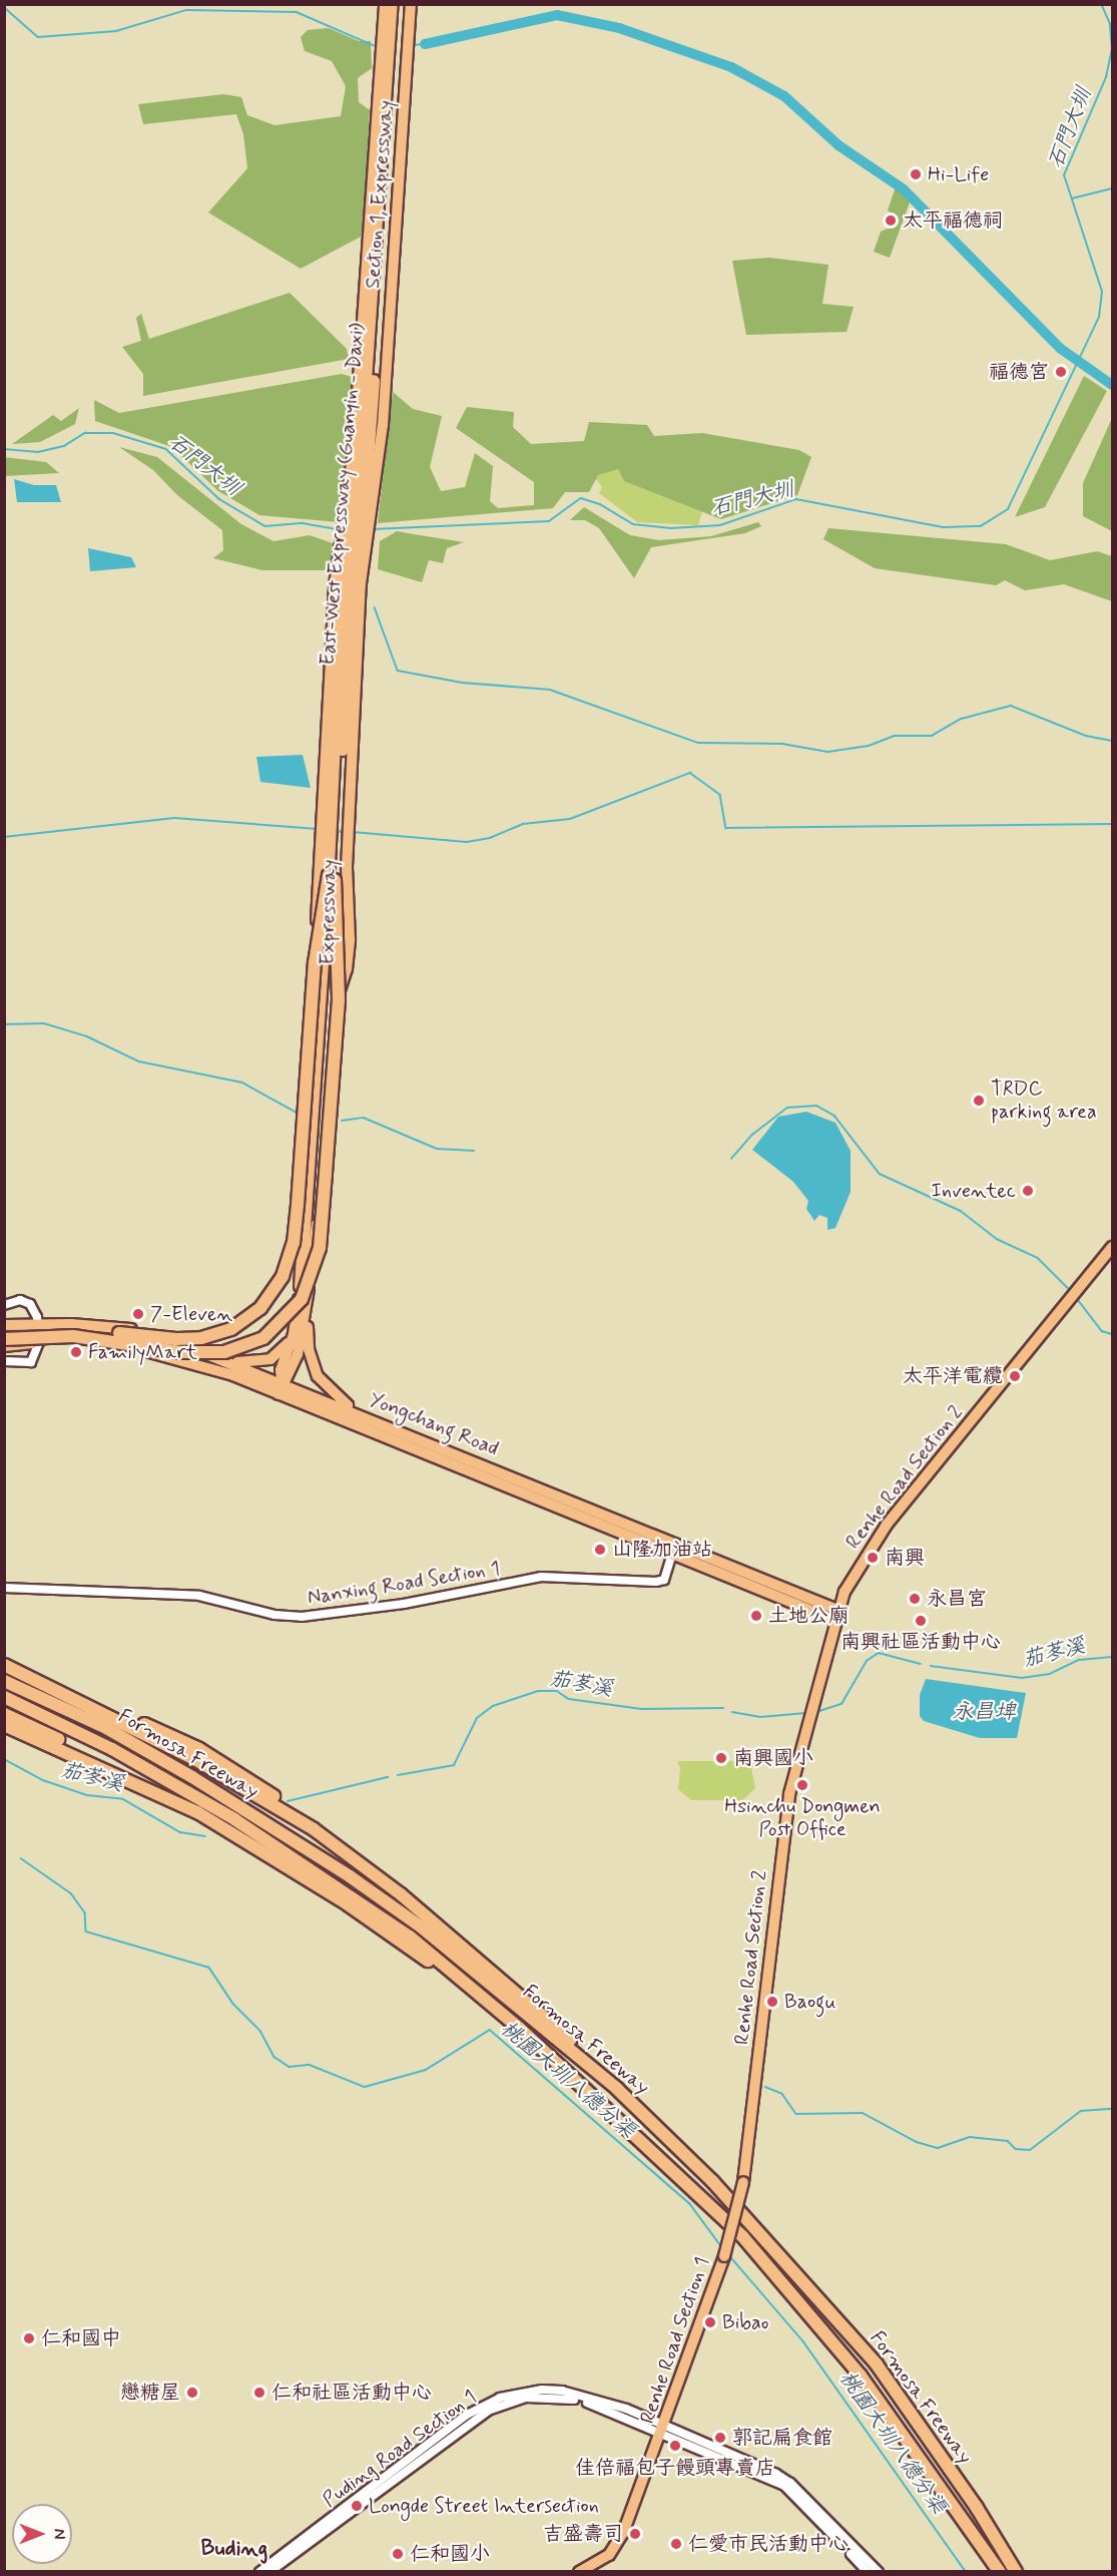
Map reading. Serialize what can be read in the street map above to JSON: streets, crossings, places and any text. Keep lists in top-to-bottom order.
{
  "streets": {
    "highway": ["East-West Expressway (Guanyin - Daxi)", "Formosa Freeway"],
    "main road": [
      "Section 1, Expressway",
      "Expressway",
      "Yongchang Road",
      "Renhe Road Section 2",
      "Renhe Road Section 1"
    ],
    "street": ["Nanxing Road Section 1", "Puding Road Section 1"]
  },
  "crossings": [
    ["Section 1, Expressway", "Expressway"],
    ["Yongchang Road", "Renhe Road Section 2"],
    ["Yongchang Road", "Nanxing Road Section 1"],
    ["Renhe Road Section 2", "Renhe Road Section 1"],
    ["Renhe Road Section 1", "Puding Road Section 1"]
  ],
  "districts": ["Buding"],
  "water": [
    "石門大圳",
    "茄苳溪",
    "永昌埤",
    "桃園大圳八德分渠"
  ],
  "places": [
    "Hi-Life",
    "太平福德祠",
    "福德宮",
    "TRDC parking area",
    "Inventec",
    "7-Eleven",
    "FamilyMart",
    "太平洋電纜",
    "山隆加油站",
    "南興",
    "永昌宮",
    "土地公廟",
    "南興社區活動中心",
    "南興國小",
    "Hsinchu Dongmen Post Office",
    "Baogu",
    "Bibao",
    "仁和國中",
    "戀糖屋",
    "仁和社區活動中心",
    "郭記扁食館",
    "佳倍福包子饅頭專賣店",
    "Longde Street Intersection",
    "吉盛壽司",
    "仁愛市民活動中心",
    "仁和國小"
  ],
  "north": "right"
}
